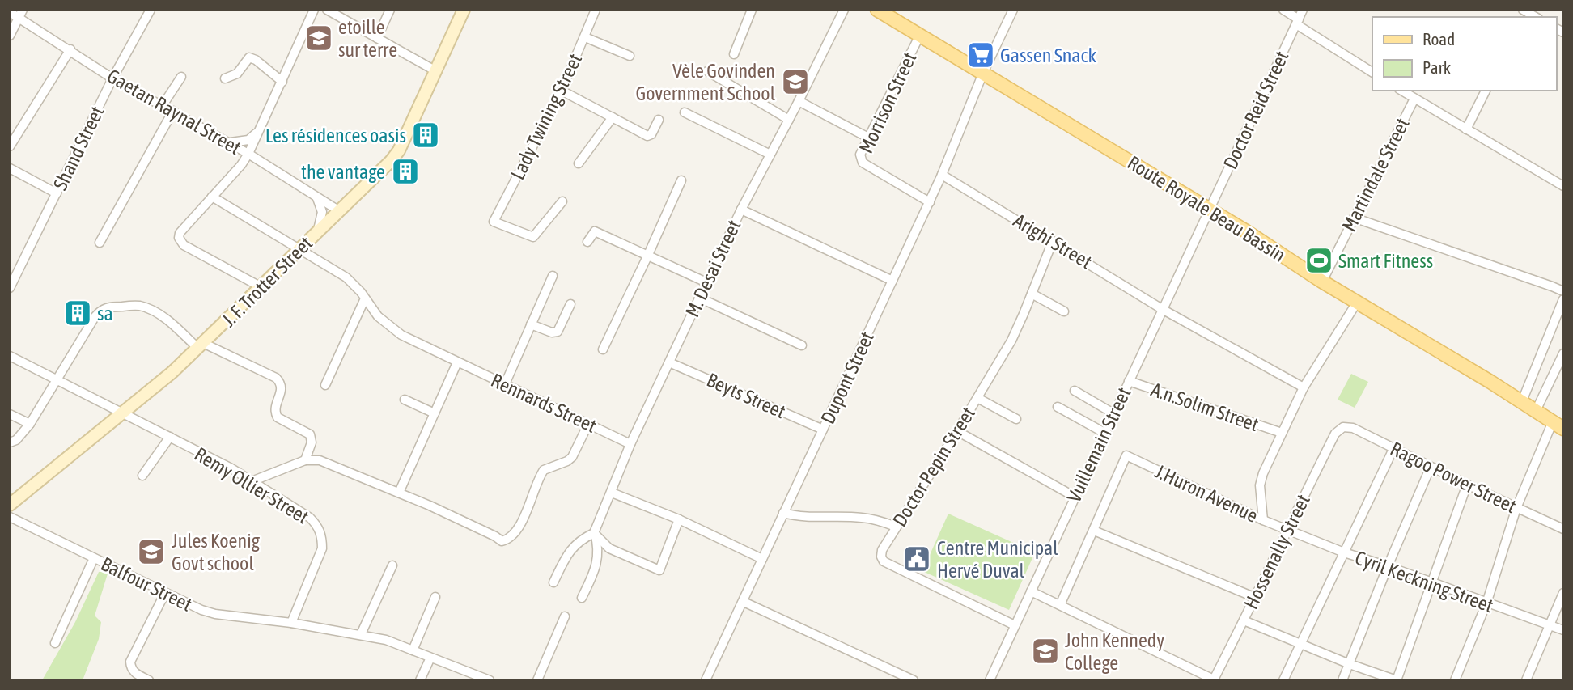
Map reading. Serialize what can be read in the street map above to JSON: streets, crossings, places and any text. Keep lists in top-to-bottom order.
{
  "streets": {
    "main road": ["Route Royale Beau Bassin"],
    "street": [
      "Morrison Street",
      "Doctor Reid Street",
      "Gaetan Raynal Street",
      "Lady Twining Street",
      "Shand Street",
      "Martindale Street",
      "Arighi Street",
      "M. Desai Street",
      "J. F. Trotter Street",
      "Dupont Street",
      "Beyts Street",
      "Rennards Street",
      "A.n.Solim Street",
      "Vuillemain Street",
      "Doctor Pepin Street",
      "Ragoo Power Street",
      "Remy Ollier Street",
      "J.Huron Avenue",
      "Hossenally Street",
      "Cyril Keckning Street",
      "Balfour Street"
    ]
  },
  "crossings": [
    ["Morrison Street", "Route Royale Beau Bassin"],
    ["Morrison Street", "Dupont Street"],
    ["Doctor Reid Street", "Route Royale Beau Bassin"],
    ["Doctor Reid Street", "Vuillemain Street"],
    ["Gaetan Raynal Street", "Shand Street"],
    ["Gaetan Raynal Street", "J. F. Trotter Street"],
    ["Martindale Street", "Route Royale Beau Bassin"],
    ["Route Royale Beau Bassin", "Dupont Street"],
    ["Route Royale Beau Bassin", "Vuillemain Street"],
    ["Arighi Street", "Dupont Street"],
    ["Arighi Street", "Vuillemain Street"],
    ["Arighi Street", "Doctor Pepin Street"],
    ["M. Desai Street", "Beyts Street"],
    ["M. Desai Street", "Rennards Street"],
    ["J. F. Trotter Street", "Rennards Street"],
    ["J. F. Trotter Street", "Remy Ollier Street"],
    ["Dupont Street", "Beyts Street"],
    ["A.n.Solim Street", "Vuillemain Street"],
    ["Vuillemain Street", "Doctor Pepin Street"],
    ["Ragoo Power Street", "Hossenally Street"],
    ["Remy Ollier Street", "Balfour Street"],
    ["J.Huron Avenue", "Hossenally Street"],
    ["J.Huron Avenue", "Cyril Keckning Street"],
    ["Hossenally Street", "Cyril Keckning Street"]
  ],
  "places": {
    "school or university": [
      "etoille sur terre",
      "Vèle Govinden Government School",
      "Jules Koenig Govt school",
      "John Kennedy College"
    ],
    "supermarket": ["Gassen Snack"],
    "building": ["Les résidences oasis", "the vantage", "sa"],
    "sports": ["Smart Fitness"],
    "public building": ["Centre Municipal Hervé Duval"]
  },
  "legend": ["Road", "Park"]
}
